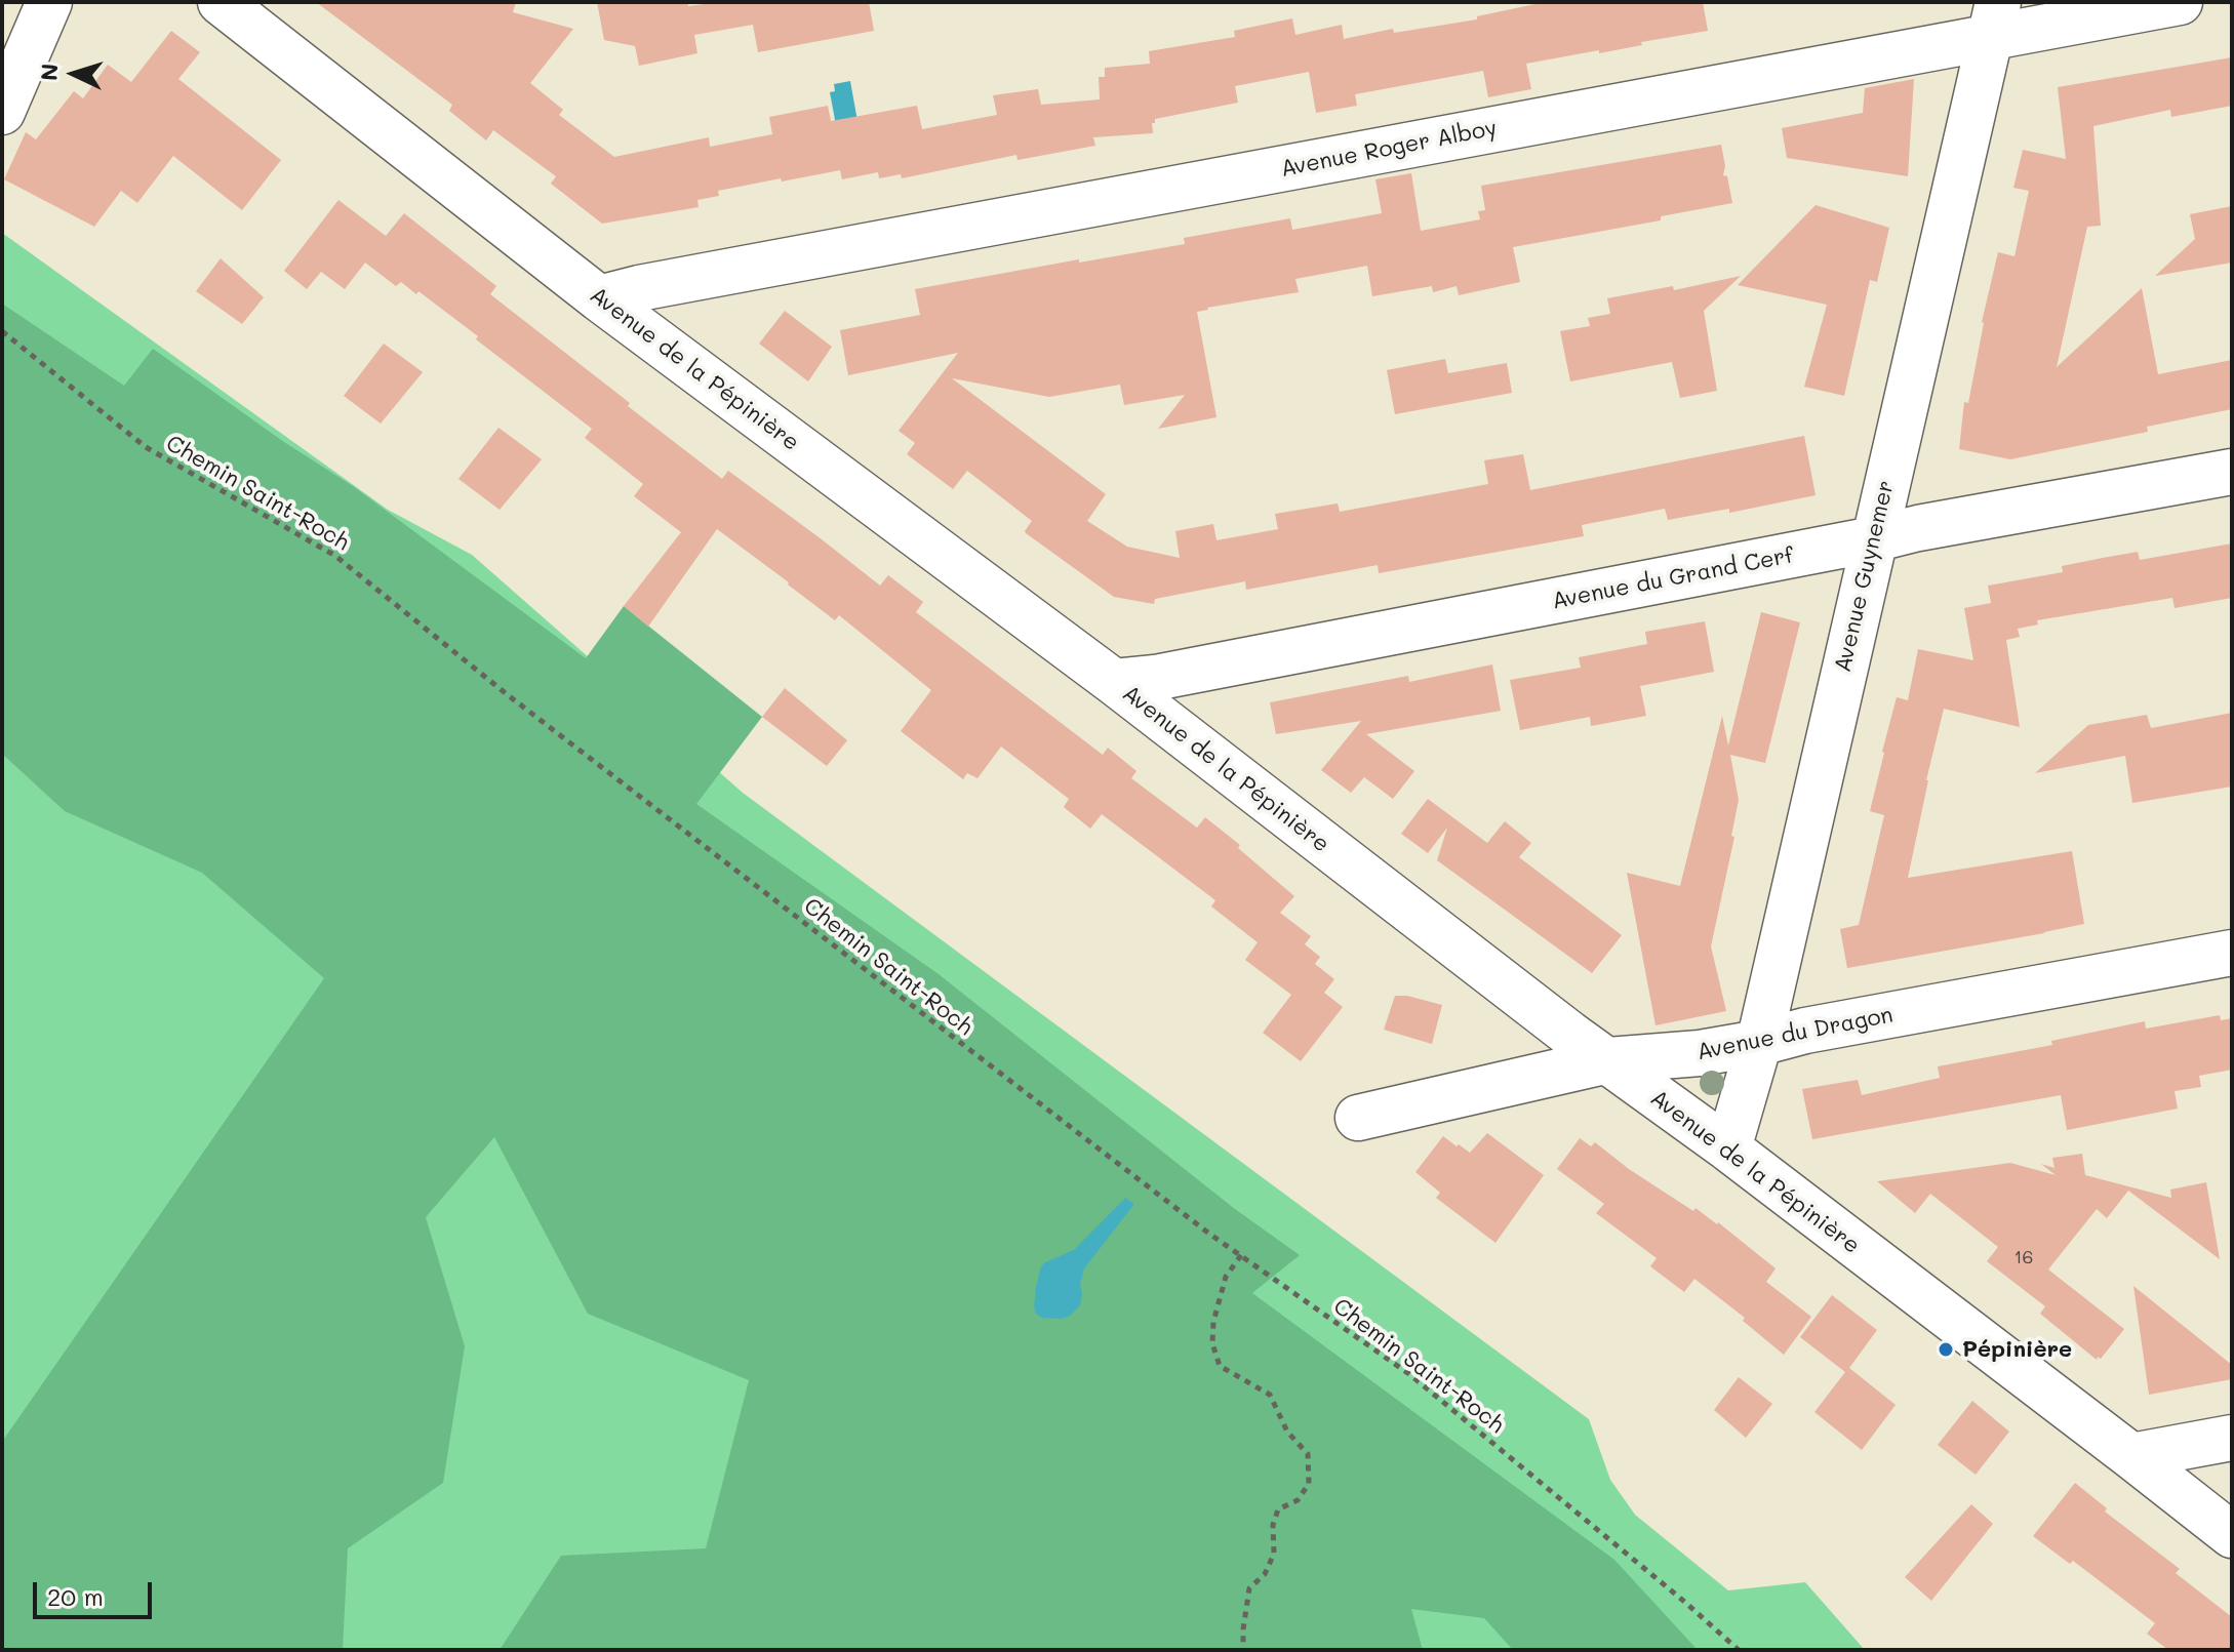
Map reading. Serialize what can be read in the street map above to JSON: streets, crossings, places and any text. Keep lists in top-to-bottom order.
{
  "streets": {
    "street": [
      "Avenue Roger Alboy",
      "Avenue de la Pépinière",
      "Avenue Guynemer",
      "Avenue du Grand Cerf",
      "Avenue du Dragon"
    ],
    "path": ["Chemin Saint-Roch"]
  },
  "crossings": [
    ["Avenue Roger Alboy", "Avenue de la Pépinière"],
    ["Avenue Roger Alboy", "Avenue Guynemer"],
    ["Avenue de la Pépinière", "Avenue Guynemer"],
    ["Avenue de la Pépinière", "Avenue du Grand Cerf"],
    ["Avenue de la Pépinière", "Avenue du Dragon"],
    ["Avenue Guynemer", "Avenue du Grand Cerf"],
    ["Avenue Guynemer", "Avenue du Dragon"]
  ],
  "places": ["Pépinière"],
  "house_numbers": ["16"],
  "scale_bar": "20 m",
  "north": "left"
}
